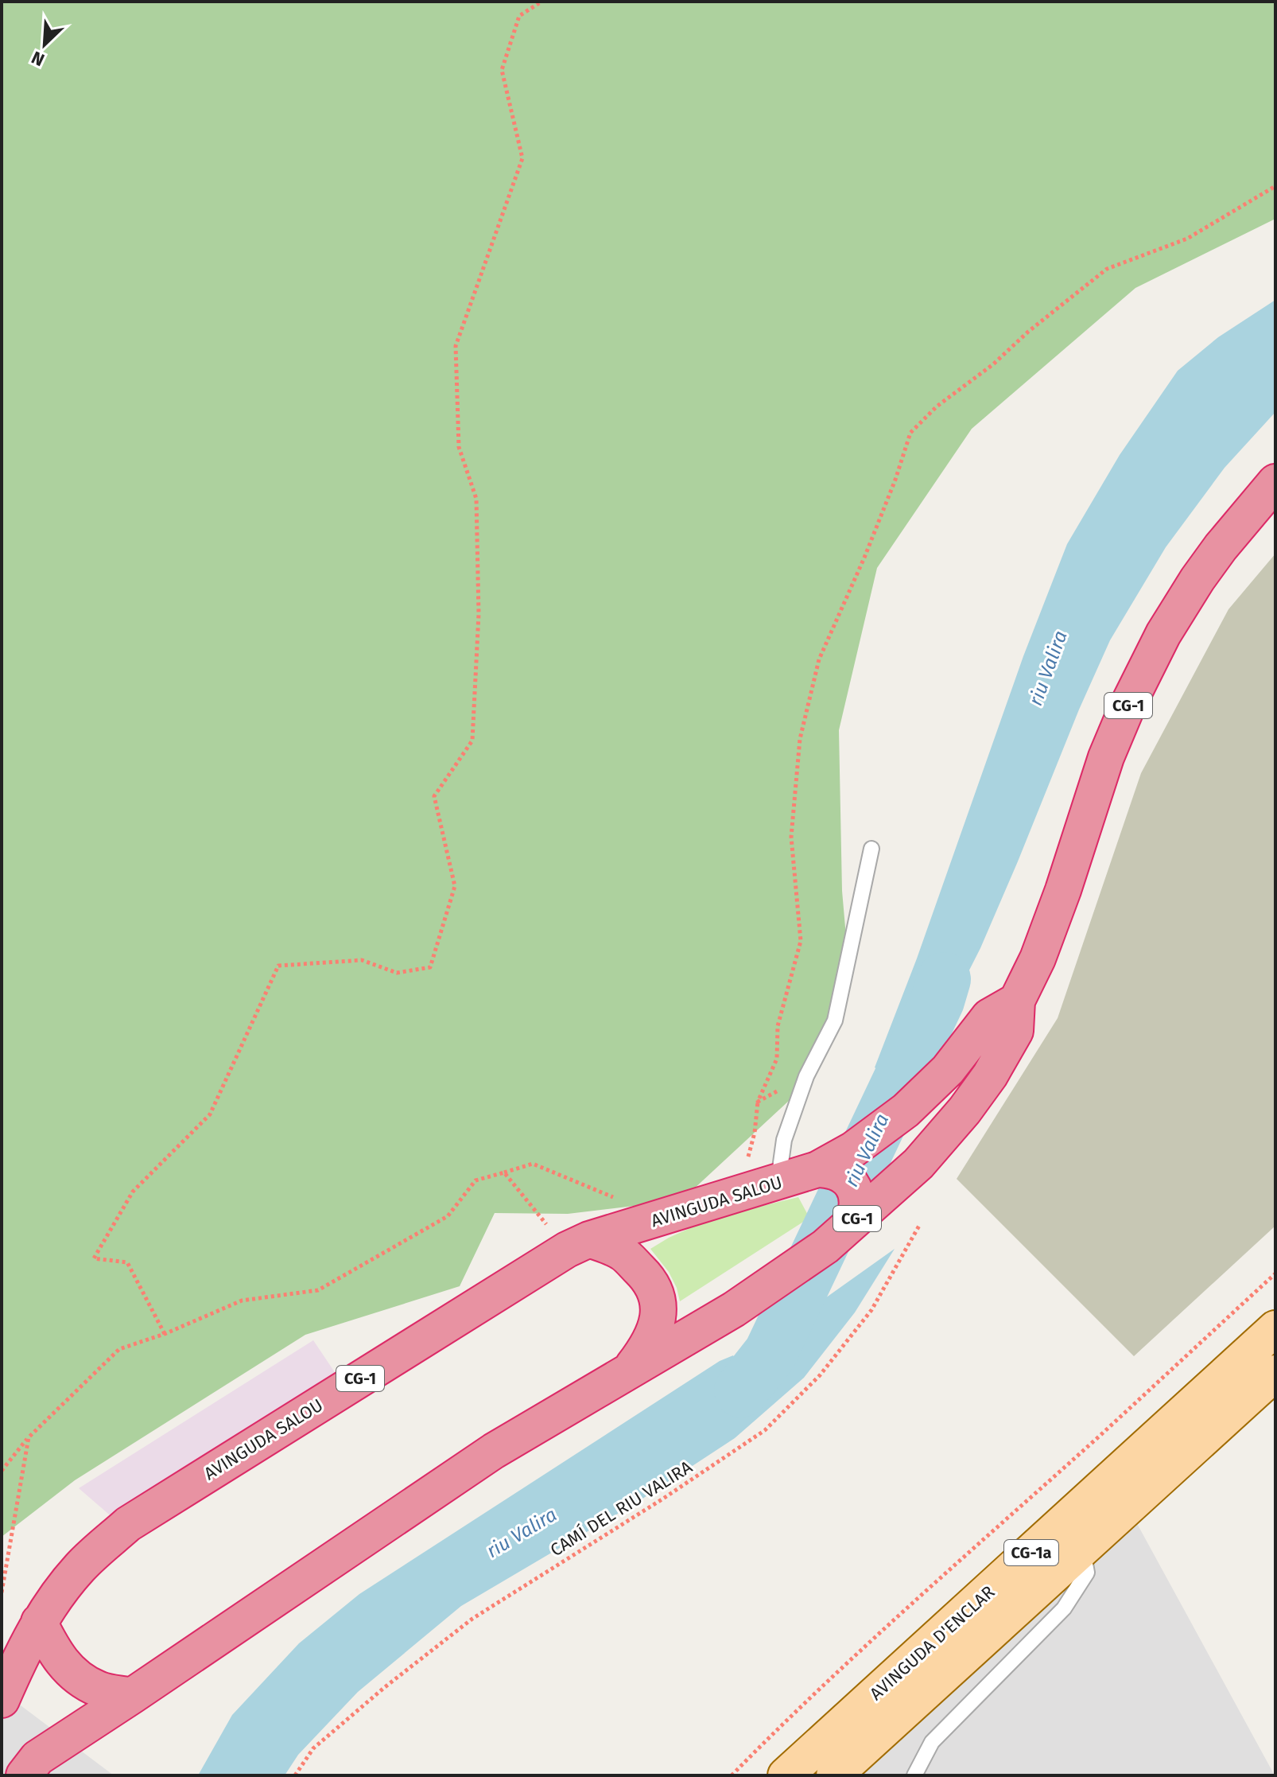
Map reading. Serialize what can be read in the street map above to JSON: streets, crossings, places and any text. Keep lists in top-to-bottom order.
{
  "streets": {
    "highway": ["CG-1", "AVINGUDA SALOU"],
    "main road": ["CG-1a", "AVINGUDA D'ENCLAR"],
    "path": ["CAMÍ DEL RIU VALIRA"]
  },
  "crossings": [
    ["CG-1", "AVINGUDA SALOU"]
  ],
  "water": ["riu Valira"],
  "north": "bottom left"
}
